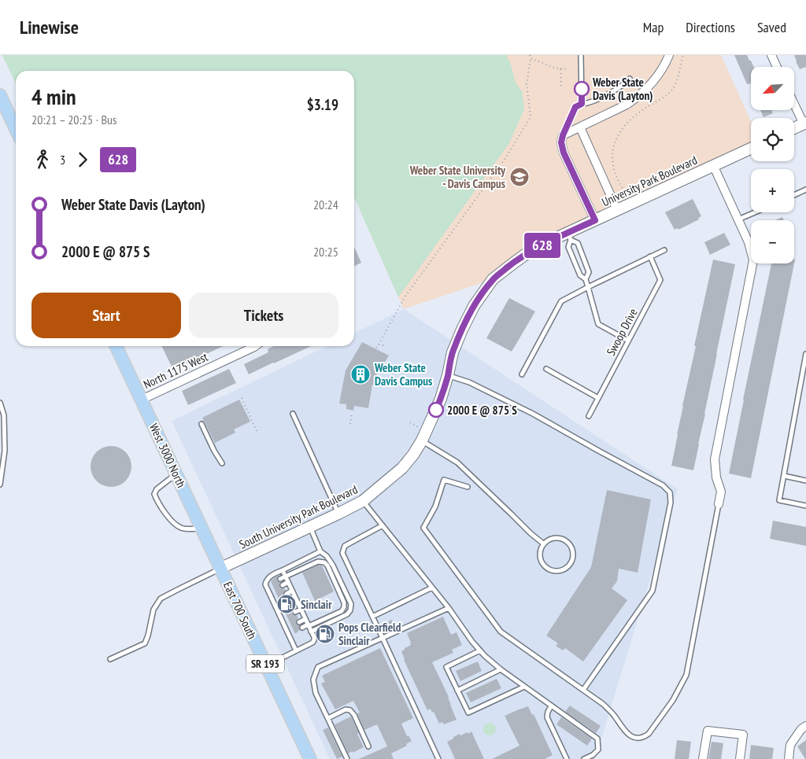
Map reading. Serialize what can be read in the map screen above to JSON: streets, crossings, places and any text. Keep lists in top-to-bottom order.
{
  "streets": {
    "main road": ["West 3000 North", "East 700 South", "SR 193"],
    "street": ["University Park Boulevard", "North 1175 West", "South University Park Boulevard"],
    "lane": ["Swoop Drive"]
  },
  "crossings": [
    ["University Park Boulevard", "South University Park Boulevard"],
    ["North 1175 West", "West 3000 North"],
    ["West 3000 North", "South University Park Boulevard"],
    ["West 3000 North", "East 700 South"],
    ["South University Park Boulevard", "East 700 South"]
  ],
  "places": {
    "other": ["Weber State Davis (Layton)", "2000 E @ 875 S"],
    "school or university": ["Weber State University - Davis Campus"],
    "building": ["Weber State Davis Campus"],
    "fuel station": ["Sinclair", "Pops Clearfield Sinclair"]
  },
  "lines": ["bus line 628"],
  "north": "bottom left",
  "page": {
    "header": "Linewise",
    "nav": ["Map", "Directions", "Saved"],
    "on_map": "628",
    "map_buttons": ["+", "−"],
    "heading": ["4 min", "20:21 – 20:25 · Bus", "$3.19"],
    "legs": ["3", "628"],
    "list": [
      {
        "name": "Weber State Davis (Layton)",
        "value": "20:24"
      },
      {
        "name": "2000 E @ 875 S",
        "value": "20:25"
      }
    ],
    "buttons": ["Start", "Tickets"]
  }
}
